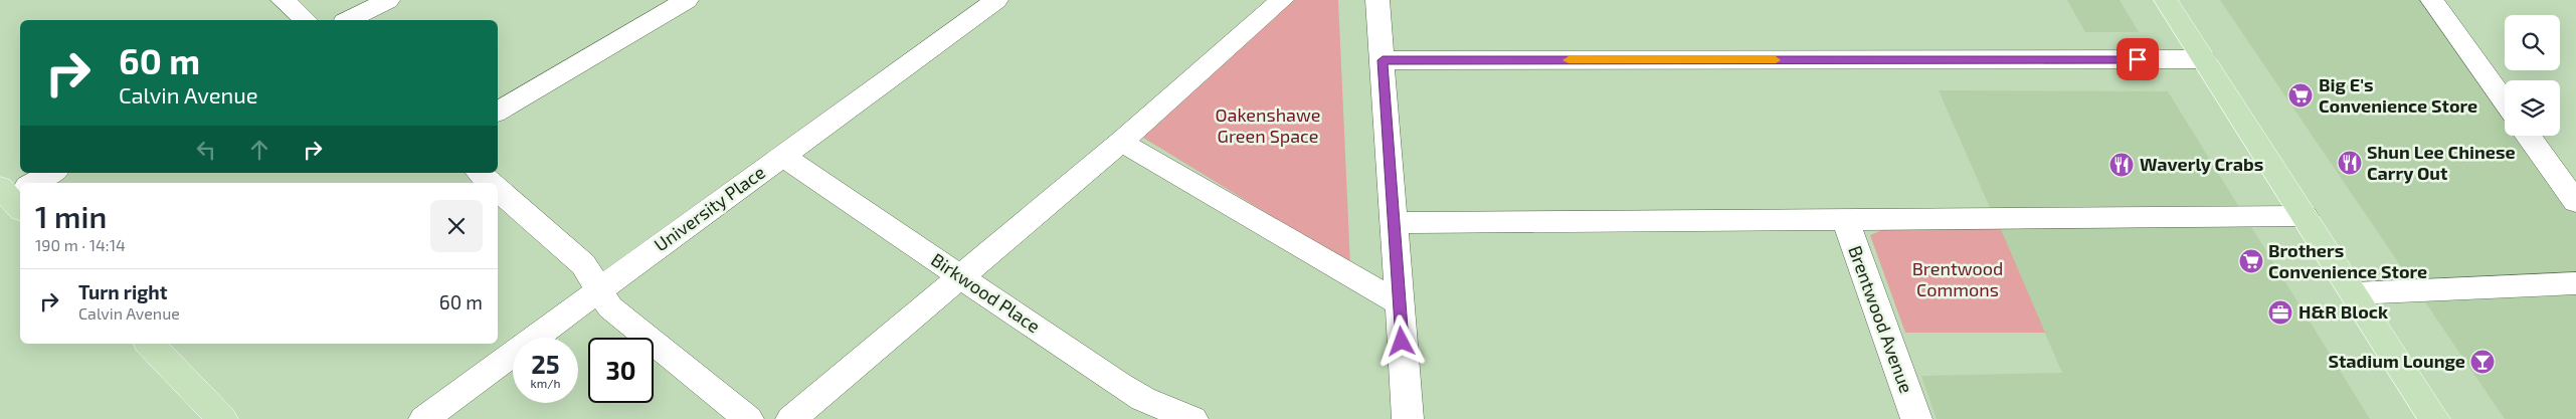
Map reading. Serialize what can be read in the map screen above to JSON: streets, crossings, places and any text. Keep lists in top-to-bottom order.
{
  "streets": {
    "street": ["University Place", "Birkwood Place", "Brentwood Avenue"]
  },
  "crossings": [
    ["University Place", "Birkwood Place"]
  ],
  "parks": ["Oakenshawe Green Space", "Brentwood Commons"],
  "places": {
    "supermarket": ["Big E's Convenience Store", "Brothers Convenience Store"],
    "restaurant": ["Shun Lee Chinese Carry Out", "Waverly Crabs"],
    "office": ["H&R Block"],
    "bar": ["Stadium Lounge"]
  },
  "page": {
    "turn": ["60 m", "Calvin Avenue"],
    "heading": ["1 min", "190 m · 14:14"],
    "list": [
      {
        "name": "Turn right",
        "note": "Calvin Avenue",
        "value": "60 m"
      }
    ],
    "speed": "25 km/h",
    "limit": "30"
  }
}
